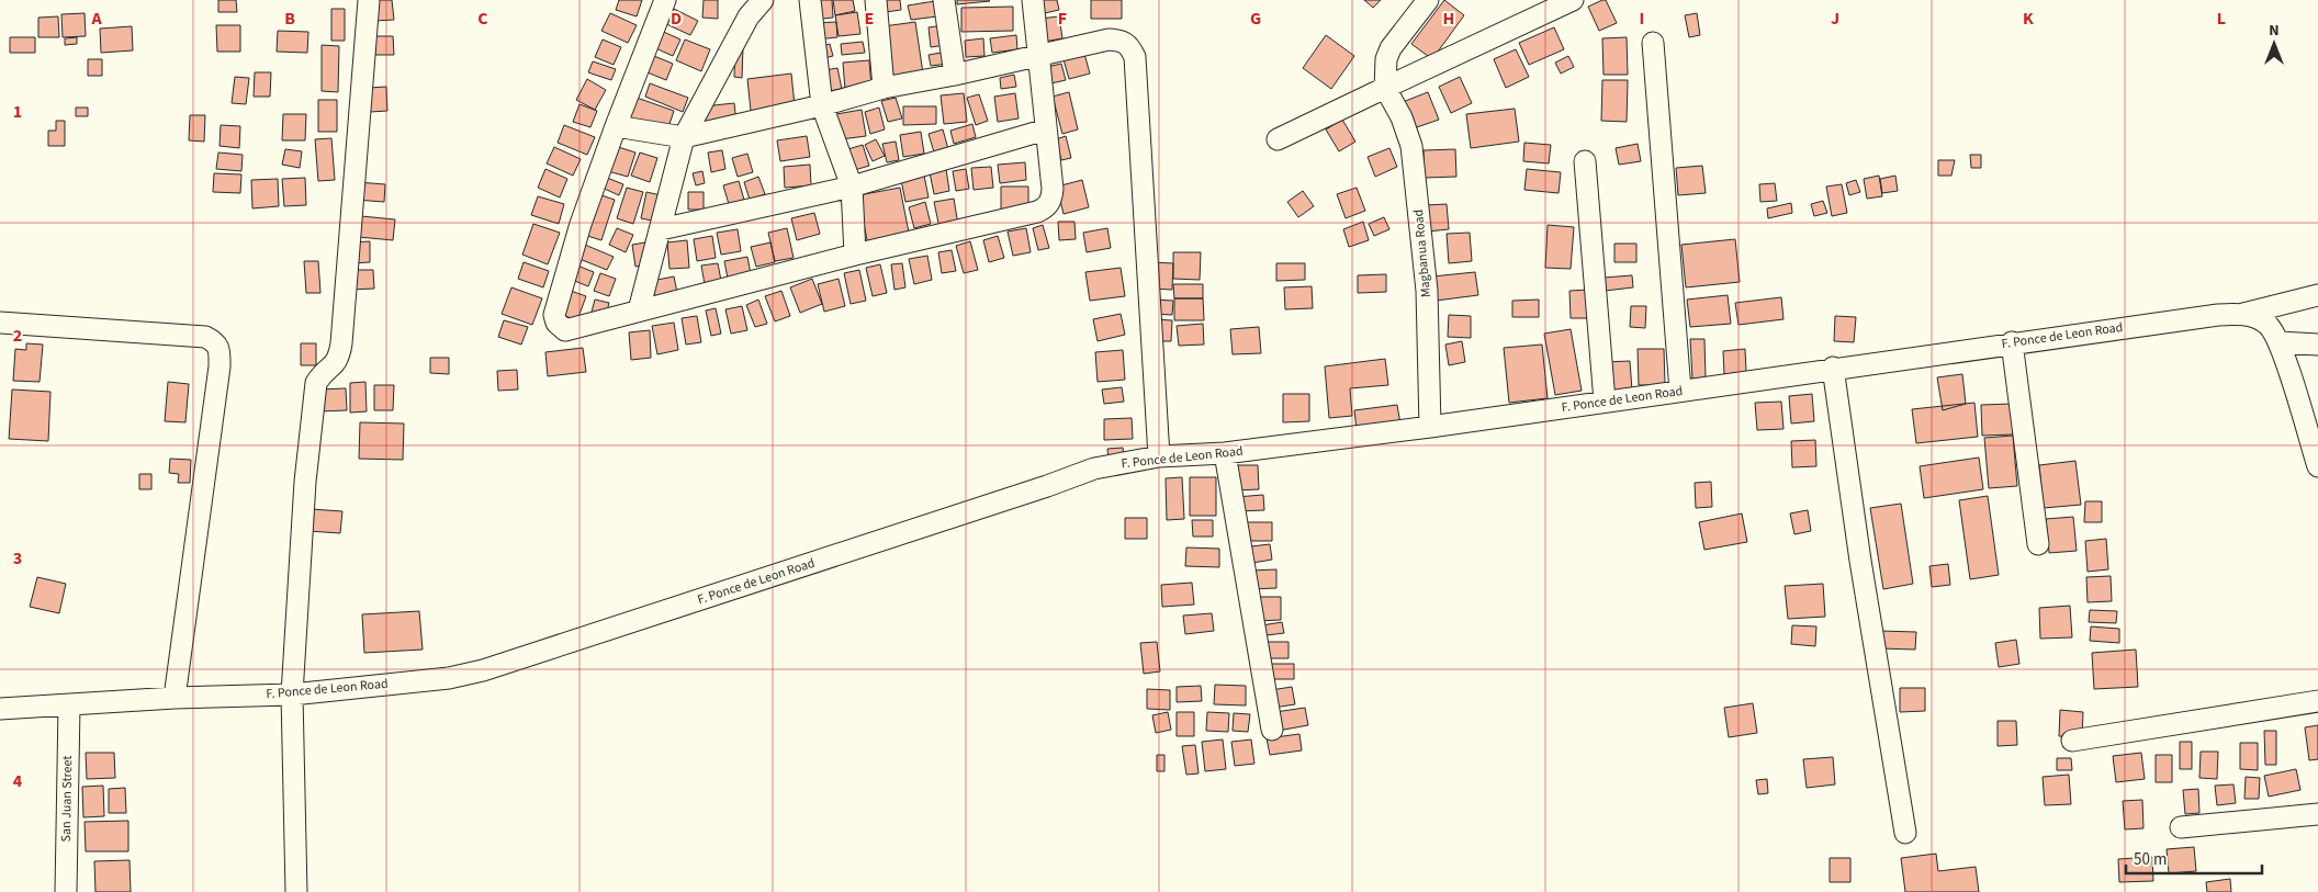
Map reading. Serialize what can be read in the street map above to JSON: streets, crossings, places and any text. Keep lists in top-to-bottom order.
{
  "streets": {
    "street": ["Magbanua Road", "F. Ponce de Leon Road", "San Juan Street"]
  },
  "crossings": [
    ["Magbanua Road", "F. Ponce de Leon Road"],
    ["F. Ponce de Leon Road", "San Juan Street"]
  ],
  "scale_bar": "50 m",
  "north": "top",
  "grid": {
    "columns": [
      "A",
      "B",
      "C",
      "D",
      "E",
      "F",
      "G",
      "H",
      "I",
      "J",
      "K",
      "L"
    ],
    "rows": [
      "1",
      "2",
      "3",
      "4"
    ]
  }
}
